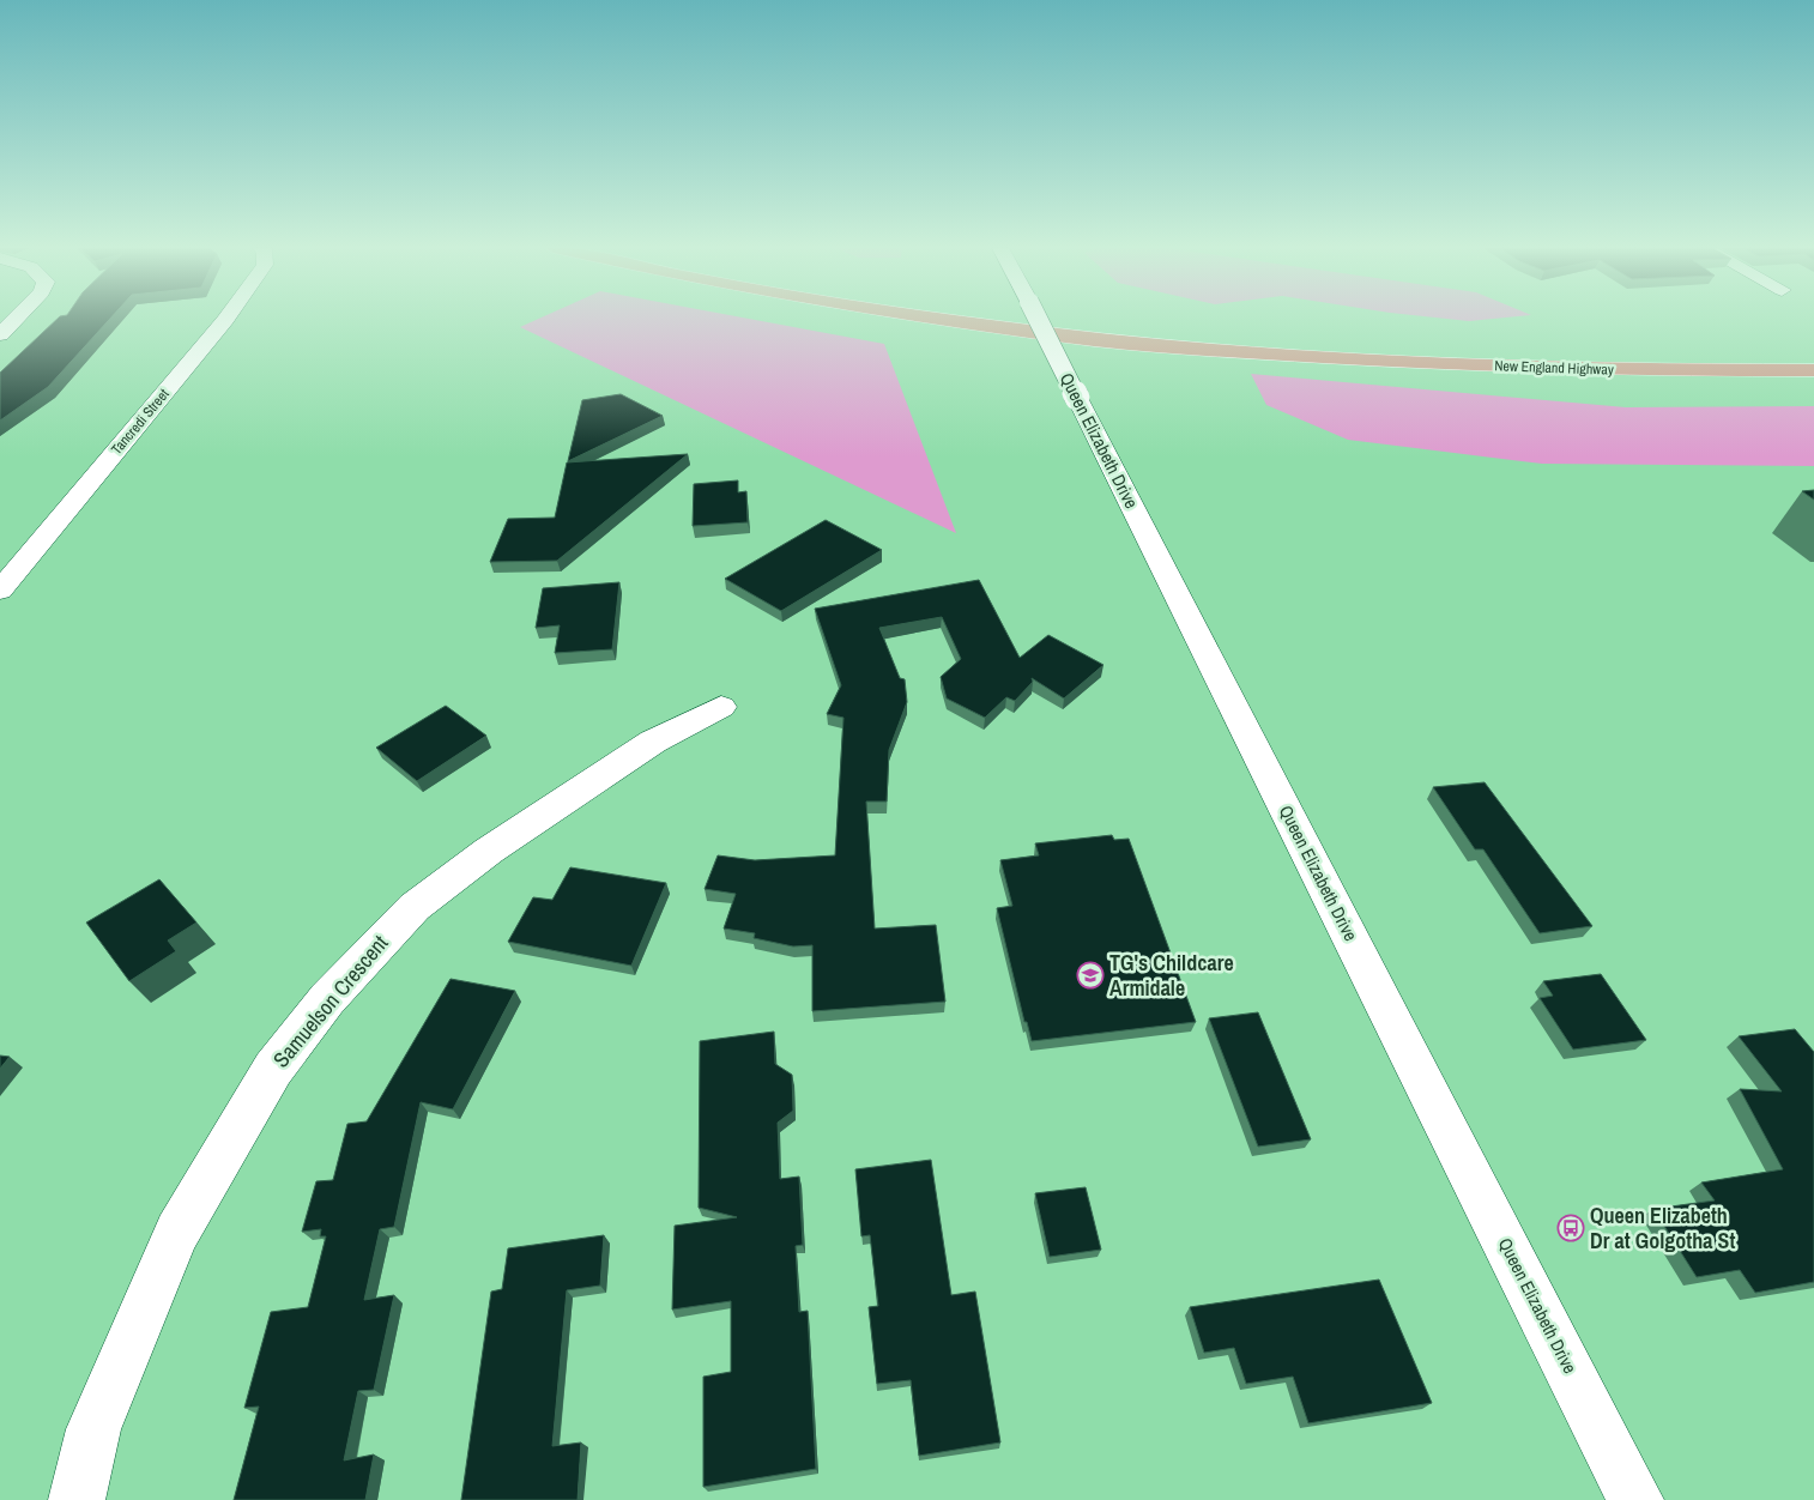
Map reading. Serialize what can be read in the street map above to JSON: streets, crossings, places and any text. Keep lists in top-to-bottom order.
{
  "streets": {
    "highway": ["New England Highway"],
    "street": ["Tancredi Street", "Queen Elizabeth Drive", "Samuelson Crescent"]
  },
  "places": {
    "school or university": ["TG's Childcare Armidale"],
    "bus stop": ["Queen Elizabeth Dr at Golgotha St"]
  }
}
